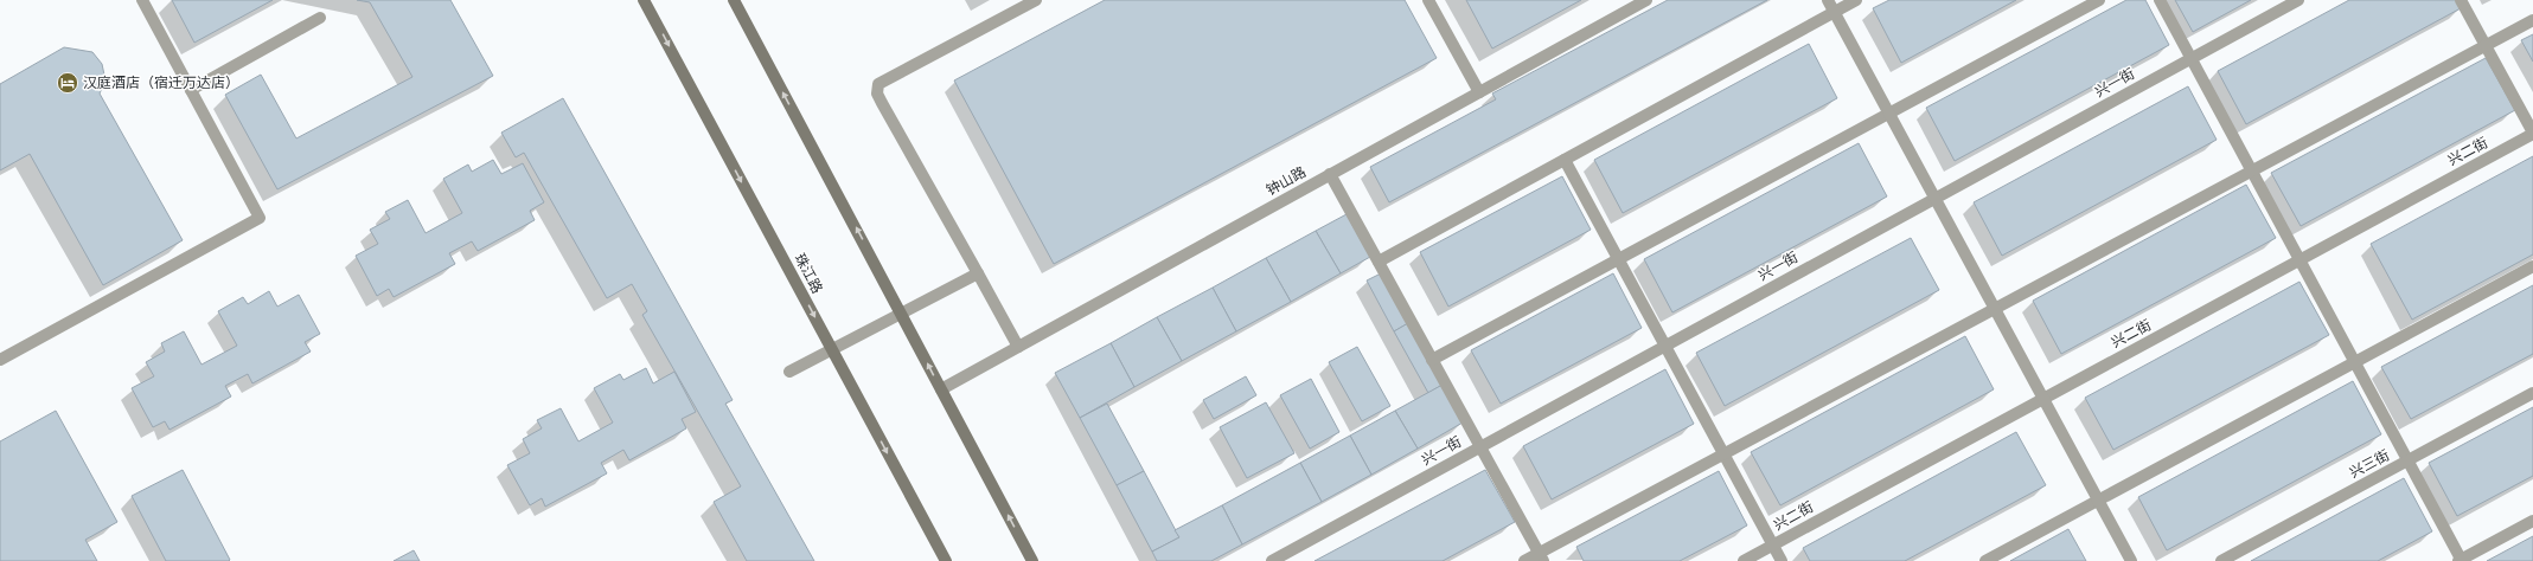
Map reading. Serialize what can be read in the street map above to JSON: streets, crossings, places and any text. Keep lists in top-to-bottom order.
{
  "streets": {
    "street": [
      "兴一街",
      "兴二街",
      "钟山路",
      "珠江路",
      "兴三街"
    ]
  },
  "places": {
    "hotel": ["汉庭酒店（宿迁万达店）"]
  }
}
